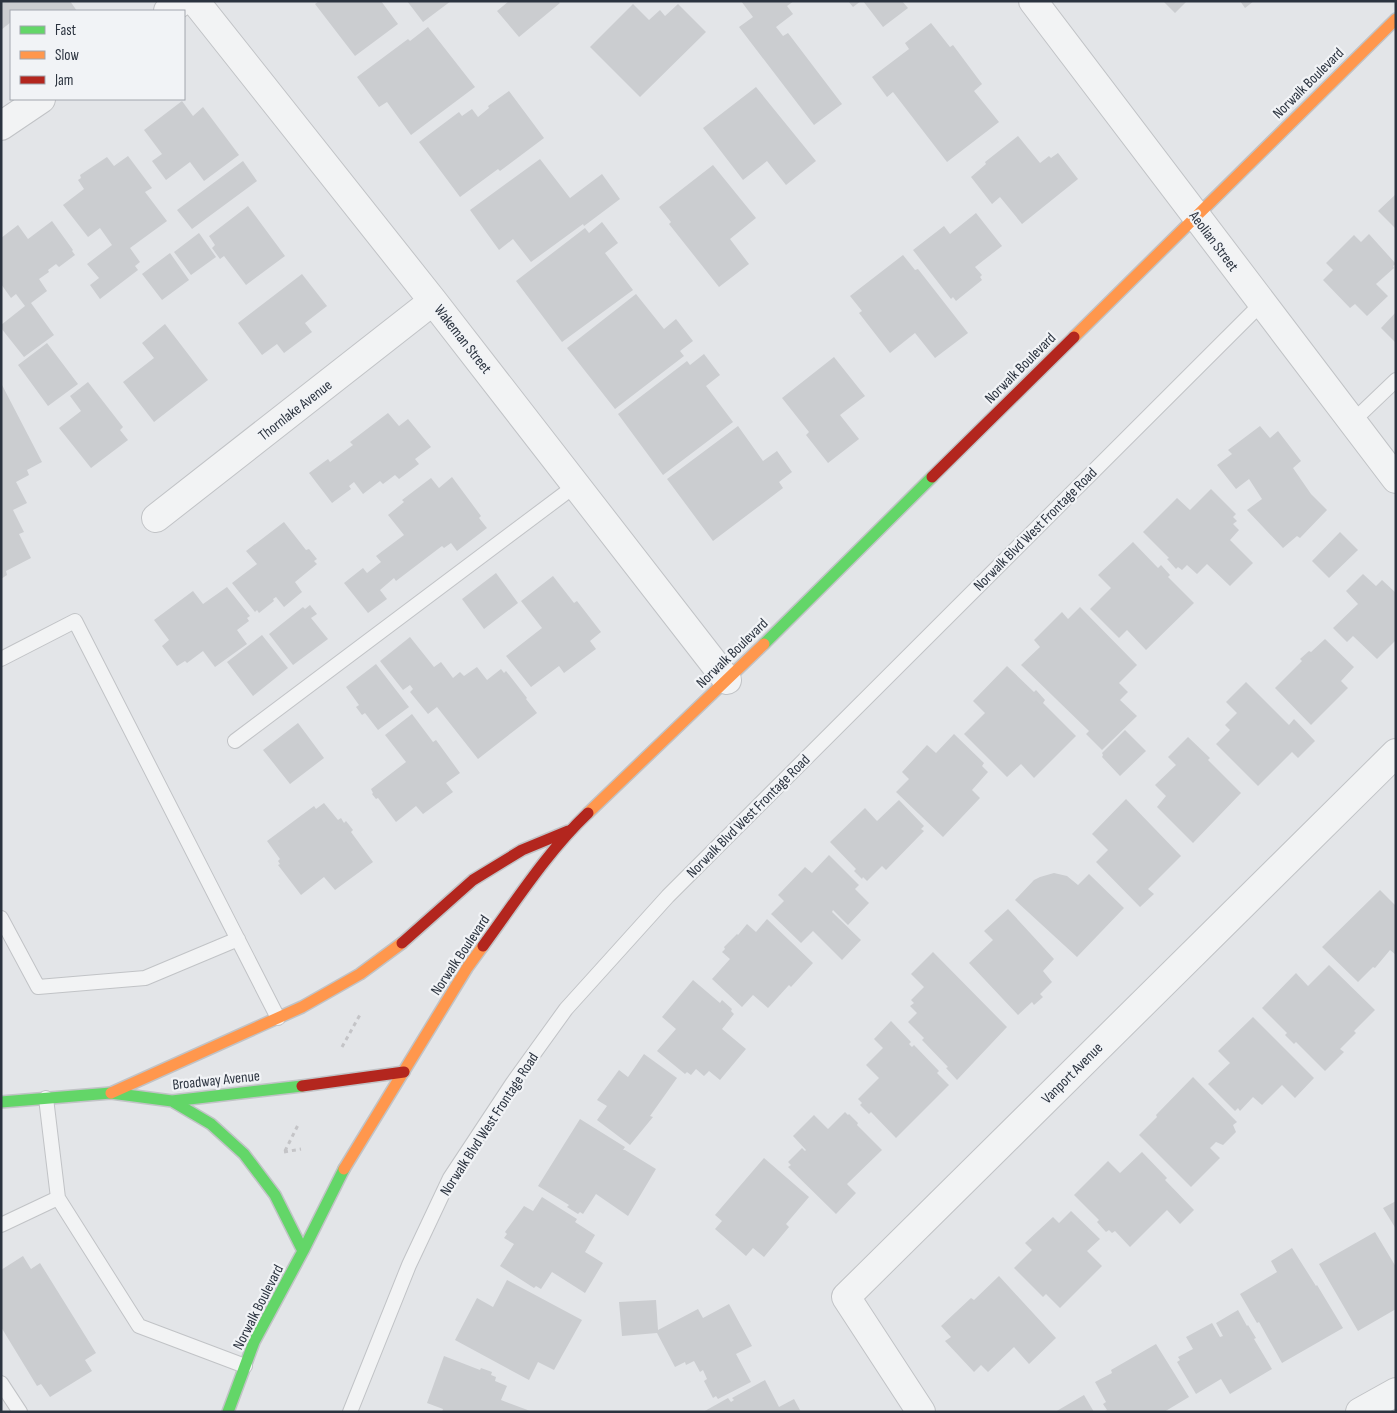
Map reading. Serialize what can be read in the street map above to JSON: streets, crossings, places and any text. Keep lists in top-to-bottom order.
{
  "streets": {
    "main road": ["Norwalk Boulevard", "Broadway Avenue"],
    "street": [
      "Aeolian Street",
      "Wakeman Street",
      "Thornlake Avenue",
      "Vanport Avenue"
    ],
    "lane": ["Norwalk Blvd West Frontage Road"]
  },
  "crossings": [
    ["Norwalk Boulevard", "Aeolian Street"],
    ["Norwalk Boulevard", "Wakeman Street"],
    ["Norwalk Boulevard", "Broadway Avenue"],
    ["Aeolian Street", "Norwalk Blvd West Frontage Road"],
    ["Wakeman Street", "Thornlake Avenue"]
  ],
  "legend": ["Fast", "Slow", "Jam"]
}
